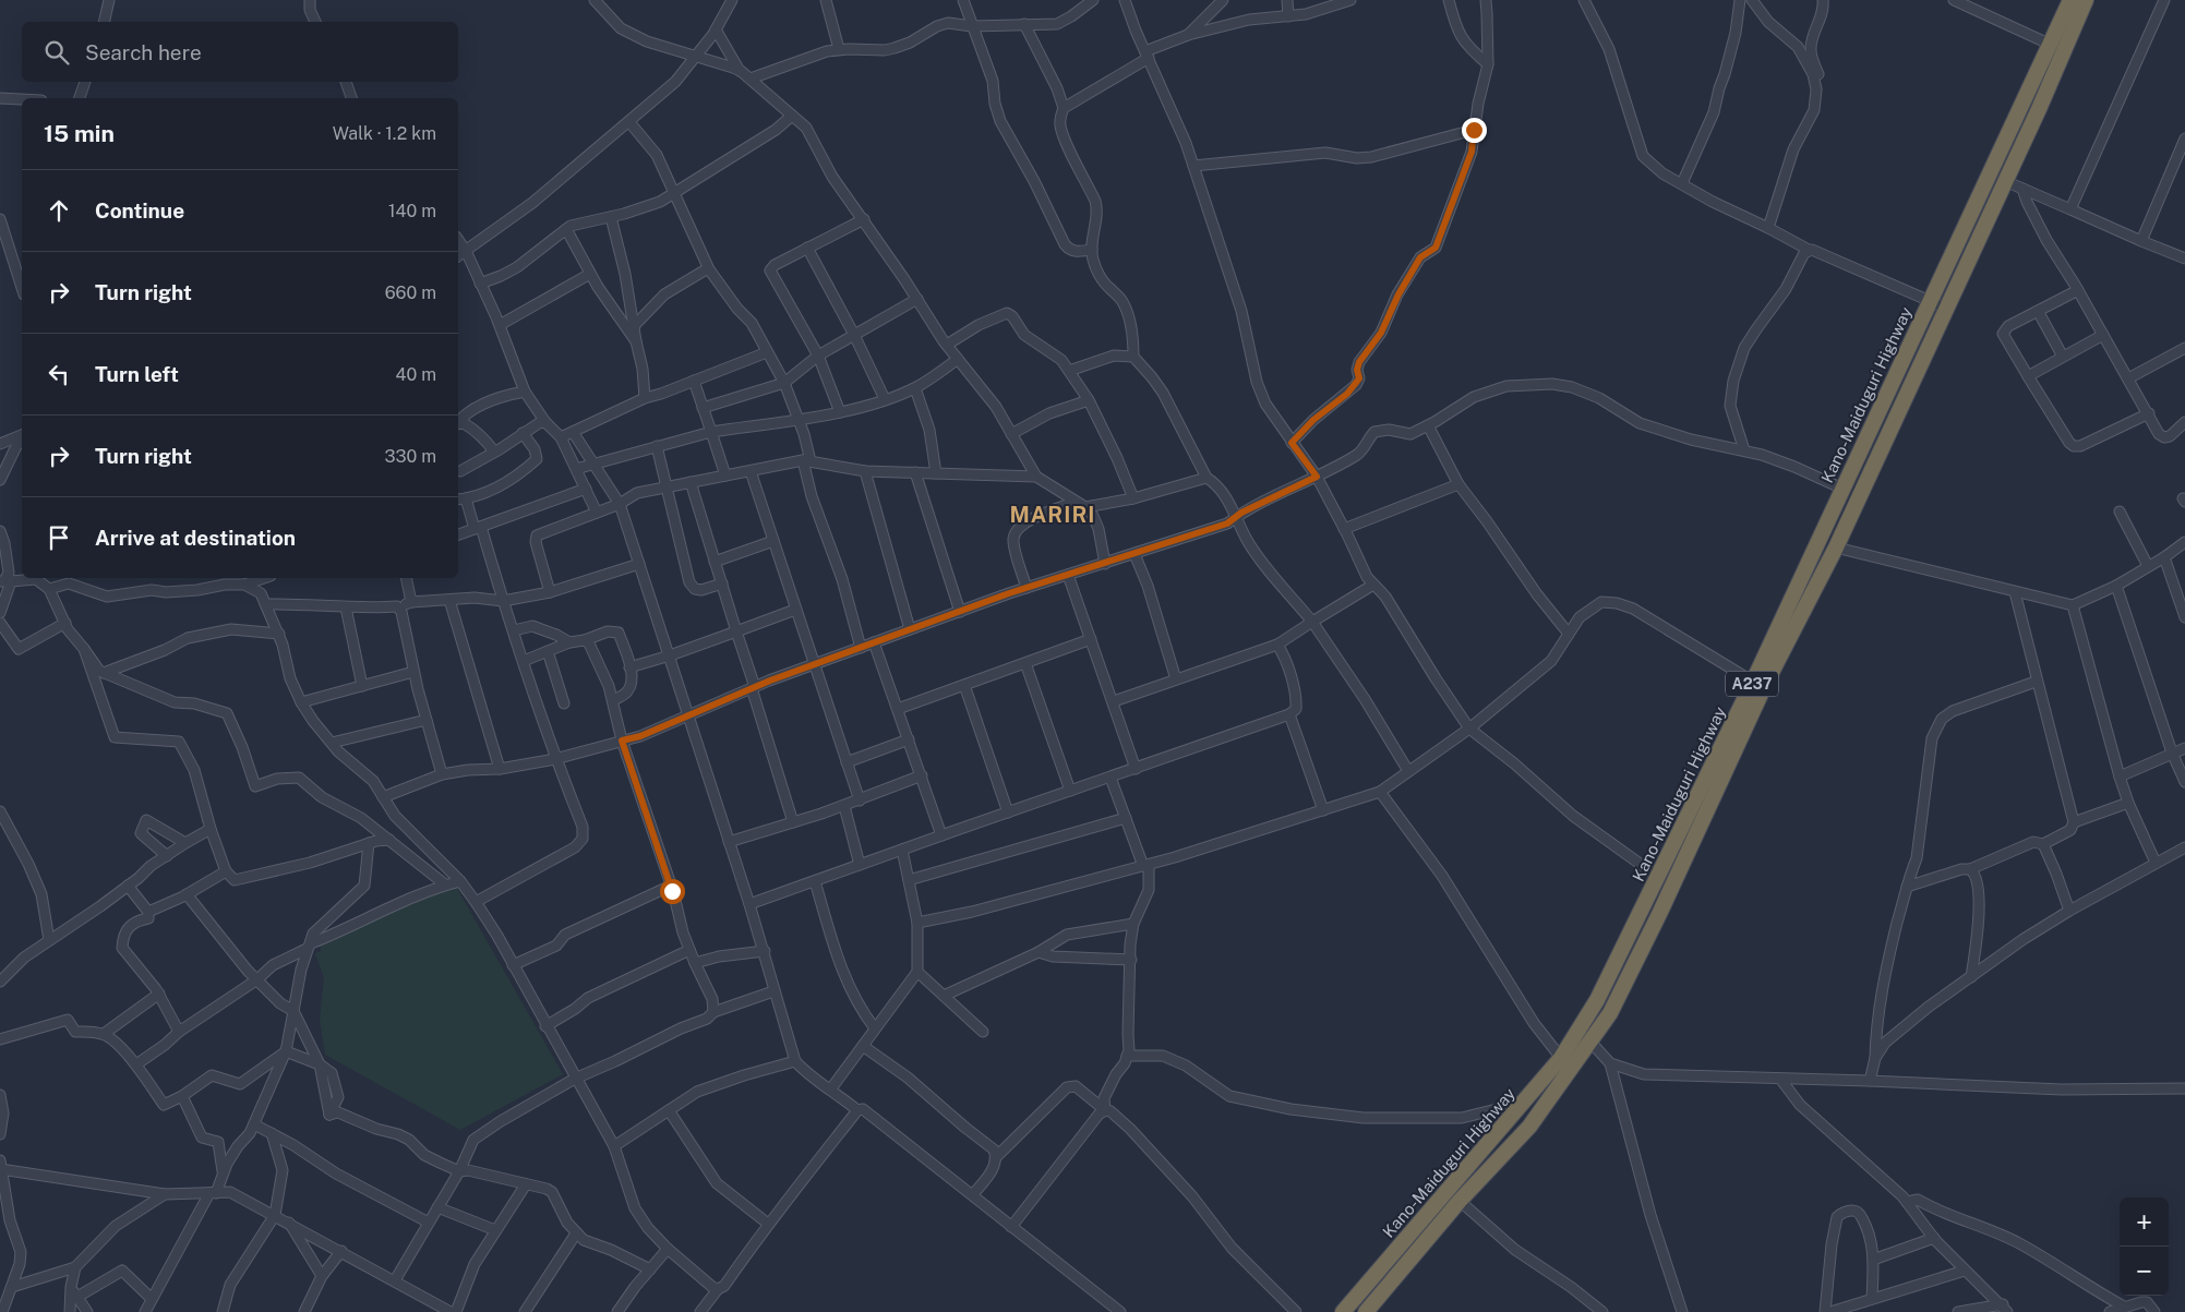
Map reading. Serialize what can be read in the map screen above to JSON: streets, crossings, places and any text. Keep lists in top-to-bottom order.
{
  "streets": {
    "highway": ["Kano-Maiduguri Highway", "A237"]
  },
  "districts": ["MARIRI"],
  "page": {
    "search": "Search here",
    "heading": ["15 min", "Walk · 1.2 km"],
    "list": [
      ["Continue", "140 m"],
      ["Turn right", "660 m"],
      ["Turn left", "40 m"],
      ["Turn right", "330 m"],
      "Arrive at destination"
    ],
    "map_buttons": ["+", "−"]
  }
}
